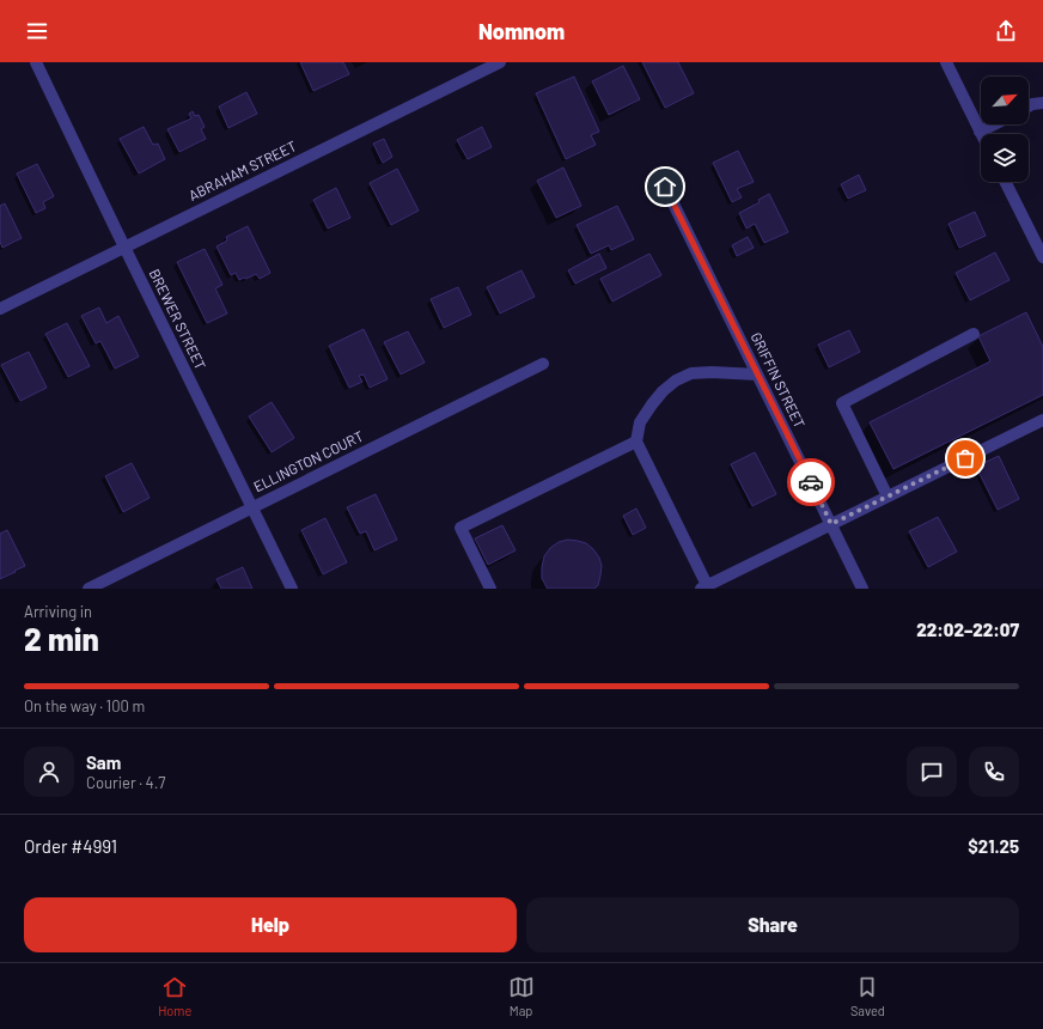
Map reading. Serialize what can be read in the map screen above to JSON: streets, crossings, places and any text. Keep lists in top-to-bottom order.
{
  "streets": {
    "street": [
      "ABRAHAM STREET",
      "BREWER STREET",
      "GRIFFIN STREET",
      "ELLINGTON COURT"
    ]
  },
  "crossings": [
    ["ABRAHAM STREET", "BREWER STREET"],
    ["BREWER STREET", "ELLINGTON COURT"]
  ],
  "north": "top right",
  "page": {
    "header": "Nomnom",
    "heading": ["2 min", "Arriving in", "22:02–22:07"],
    "panel": [
      "Sam",
      "Courier · 4.7",
      "Order #4991",
      "$21.25"
    ],
    "bar": "On the way · 100 m",
    "buttons": ["Help", "Share"],
    "tabs": ["Home", "Map", "Saved"]
  }
}
